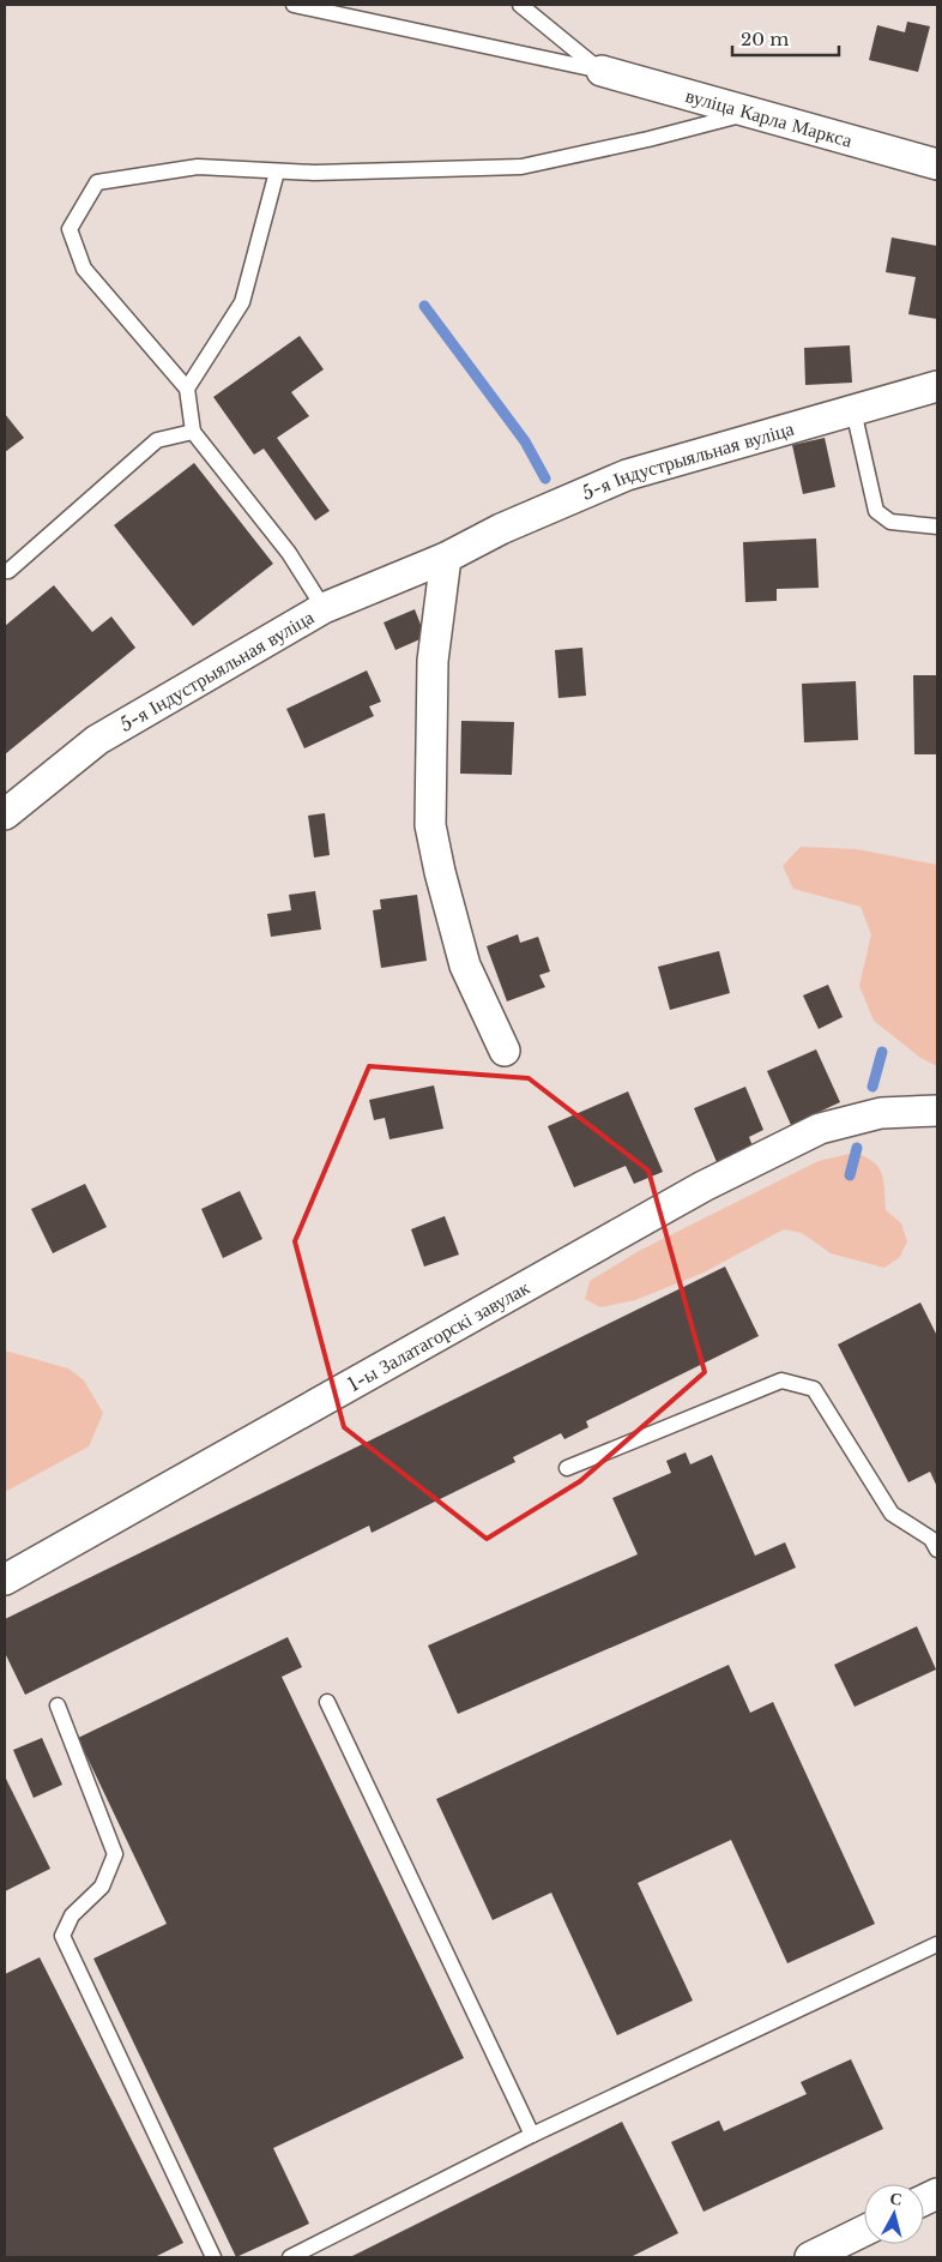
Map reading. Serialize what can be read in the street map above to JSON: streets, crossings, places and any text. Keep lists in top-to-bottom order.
{
  "streets": {
    "street": ["вуліца Карла Маркса", "5-я Індустрыяльная вуліца", "1-ы Залатагорскі завулак"]
  },
  "scale_bar": "20 m",
  "north": "top"
}
